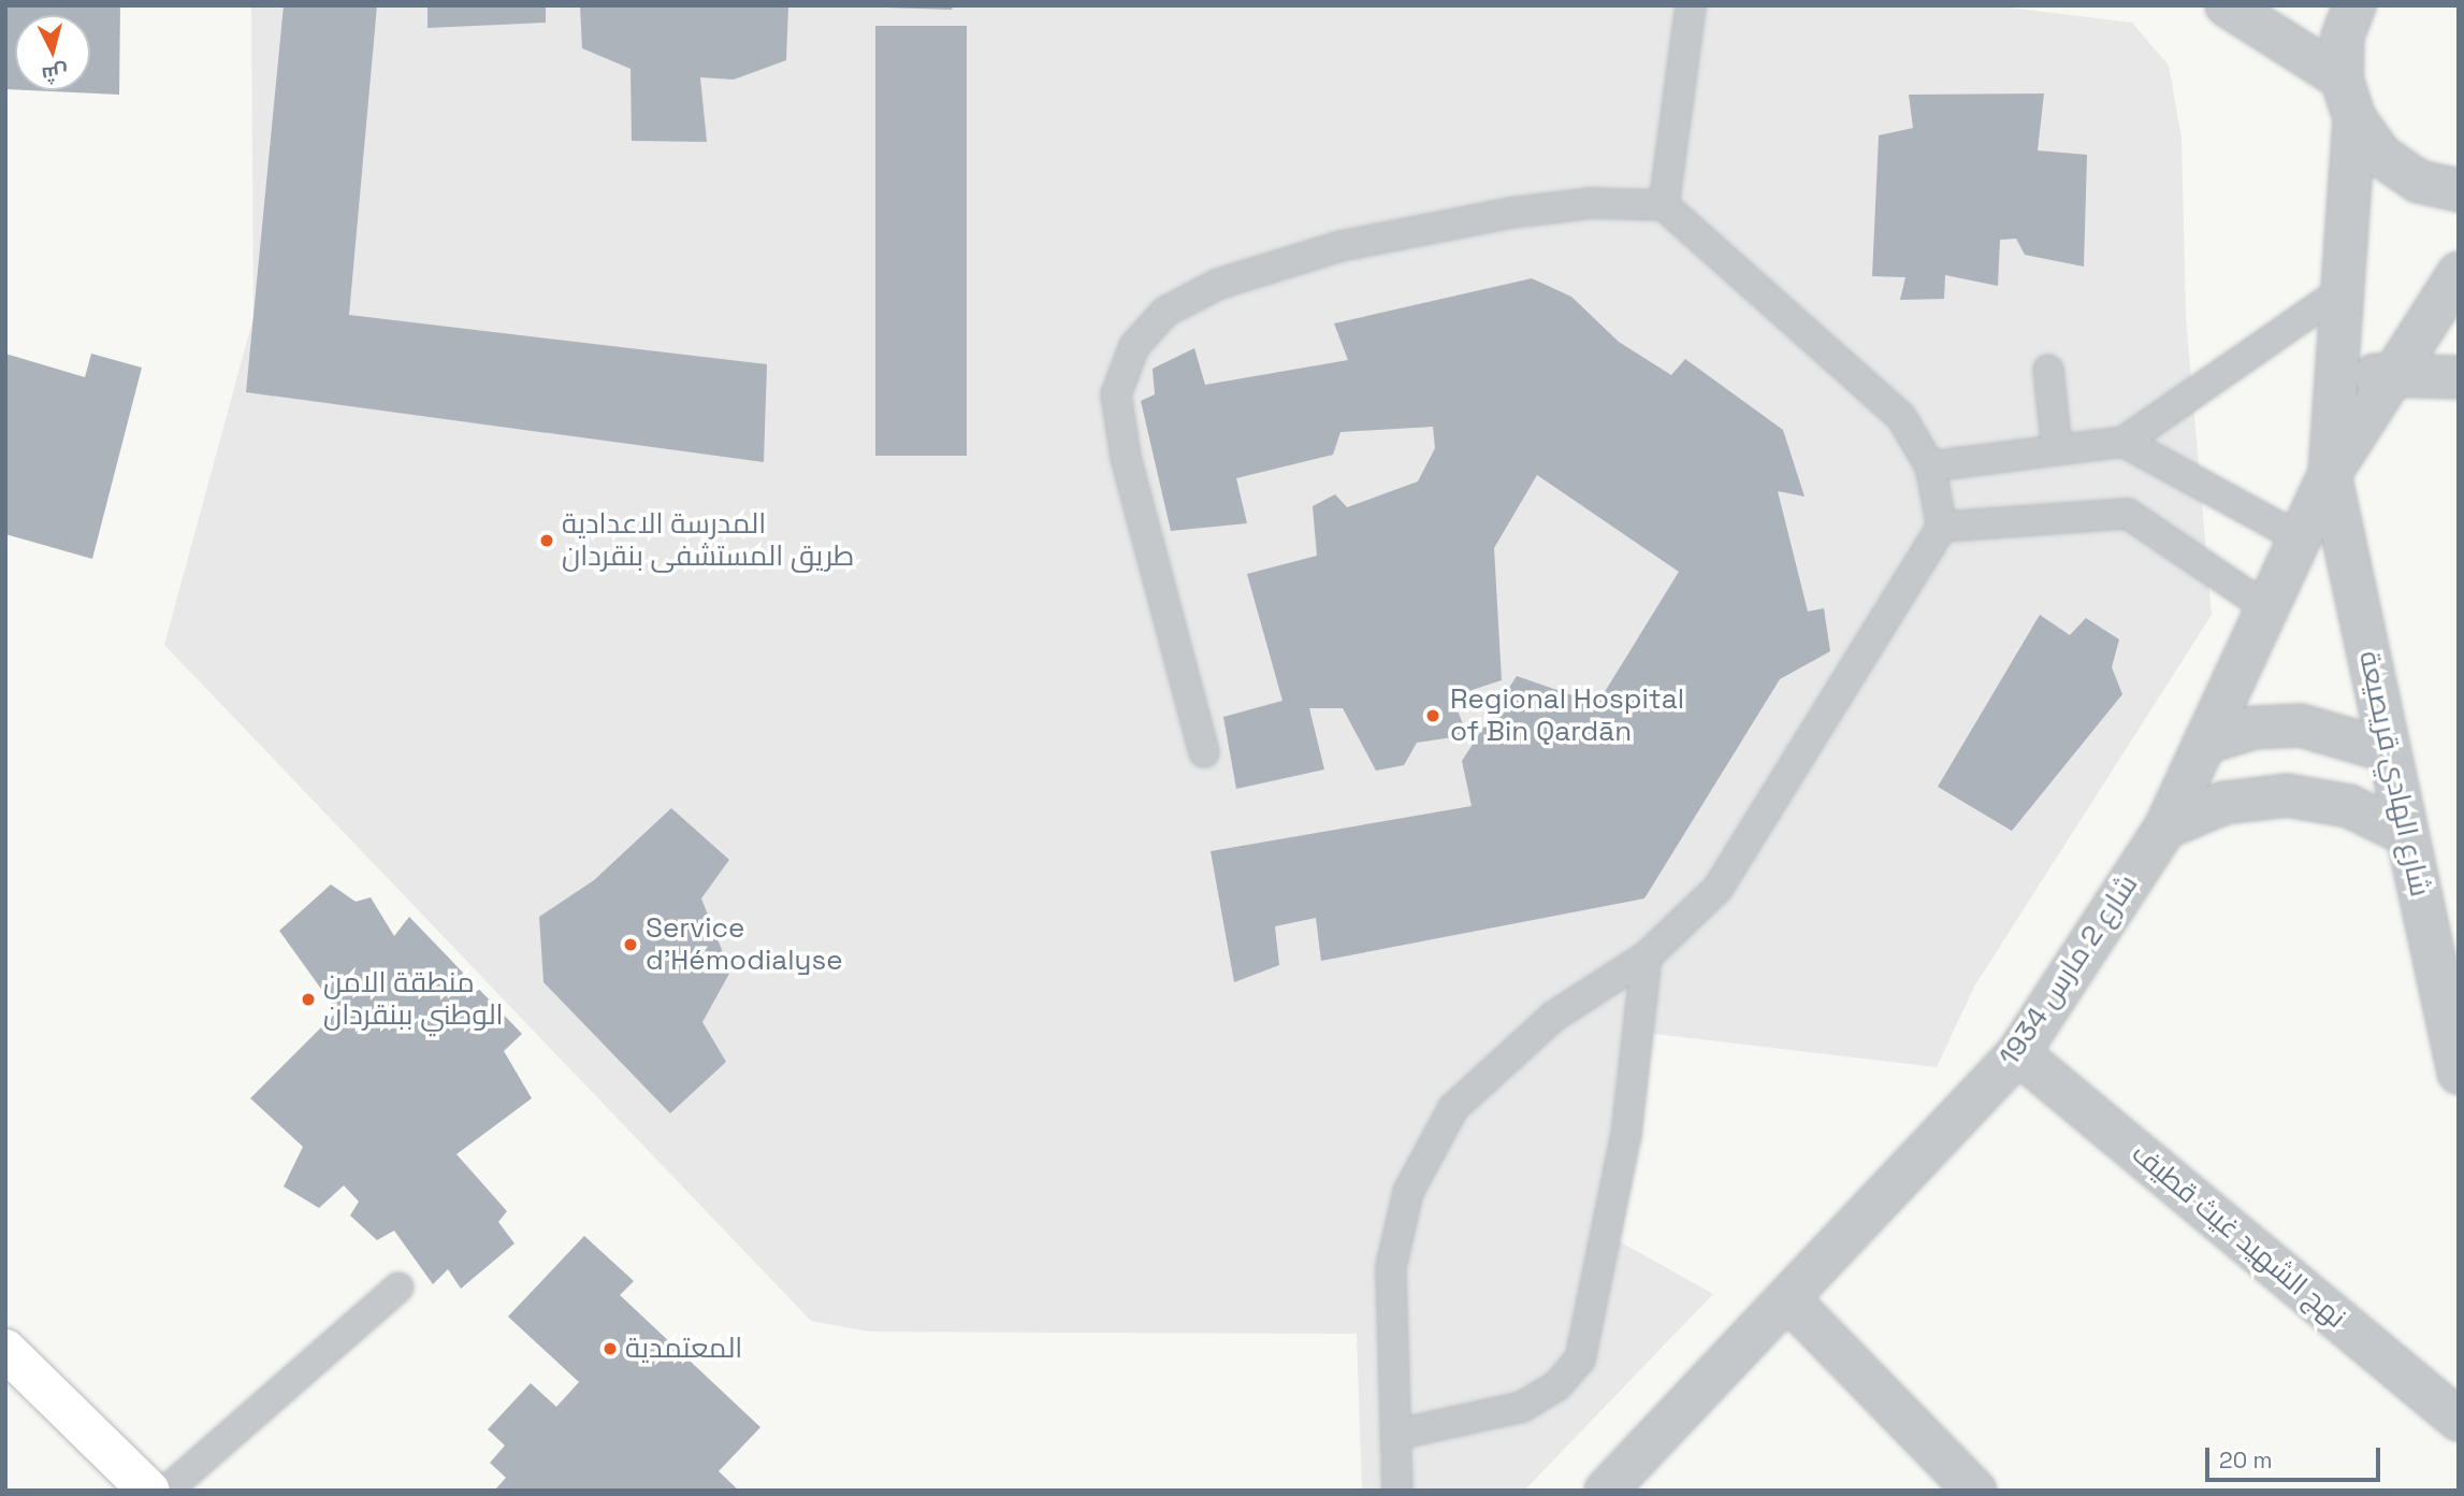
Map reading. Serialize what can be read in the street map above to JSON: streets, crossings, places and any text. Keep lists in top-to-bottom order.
{
  "streets": {
    "street": ["شارع الهادي قريصيعة", "شارع 2 مارس 1934", "نهج الشهيد غيث قطيف"]
  },
  "crossings": [
    ["شارع الهادي قريصيعة", "شارع 2 مارس 1934"],
    ["شارع 2 مارس 1934", "نهج الشهيد غيث قطيف"]
  ],
  "places": [
    "المدرسة الاعدادية طريق المستشفى بنقردان",
    "Regional Hospital of Bin Qardān",
    "Service d'Hémodialyse",
    "منطقة الامن الوطني ببنقردان",
    "المعتمدية"
  ],
  "scale_bar": "20 m",
  "north": "bottom"
}
